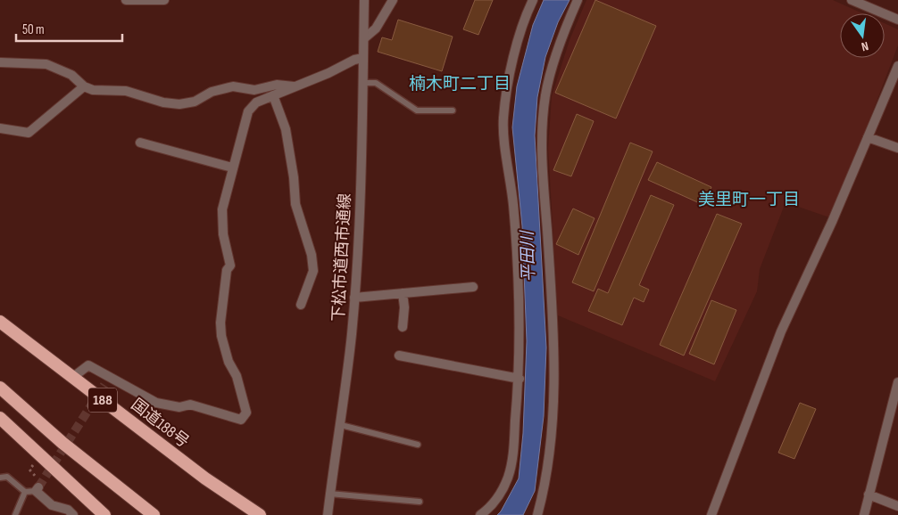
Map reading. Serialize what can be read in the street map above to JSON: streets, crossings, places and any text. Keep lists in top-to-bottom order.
{
  "streets": {
    "highway": ["188", "国道188号"],
    "street": ["下松市道西市通線"]
  },
  "districts": ["楠木町二丁目", "美里町一丁目"],
  "water": ["平田川"],
  "scale_bar": "50 m",
  "north": "bottom"
}
